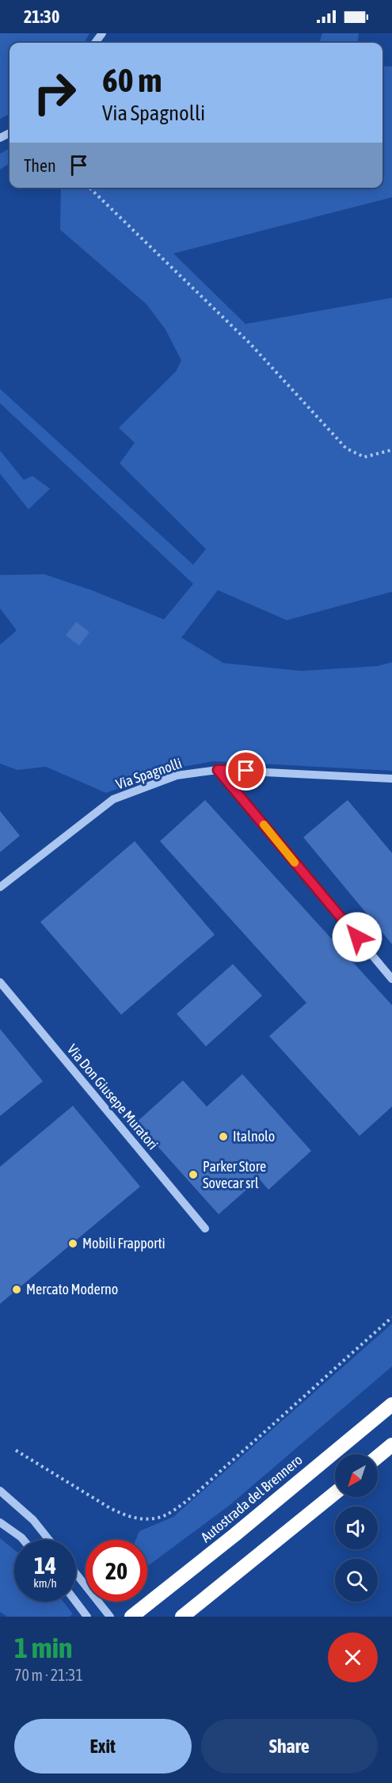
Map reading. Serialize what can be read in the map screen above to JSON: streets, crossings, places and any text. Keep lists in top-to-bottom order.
{
  "streets": {
    "highway": ["Autostrada del Brennero"],
    "street": ["Via Spagnolli", "Via Don Giusepe Muratori"]
  },
  "places": [
    "Italnolo",
    "Parker Store Sovecar srl",
    "Mobili Frapporti",
    "Mercato Moderno"
  ],
  "north": "bottom left",
  "page": {
    "status": "21:30",
    "turn": ["60 m", "Via Spagnolli"],
    "then": "Then",
    "speed": "14 km/h",
    "limit": "20",
    "heading": ["1 min", "70 m · 21:31"],
    "buttons": ["Exit", "Share"]
  }
}
